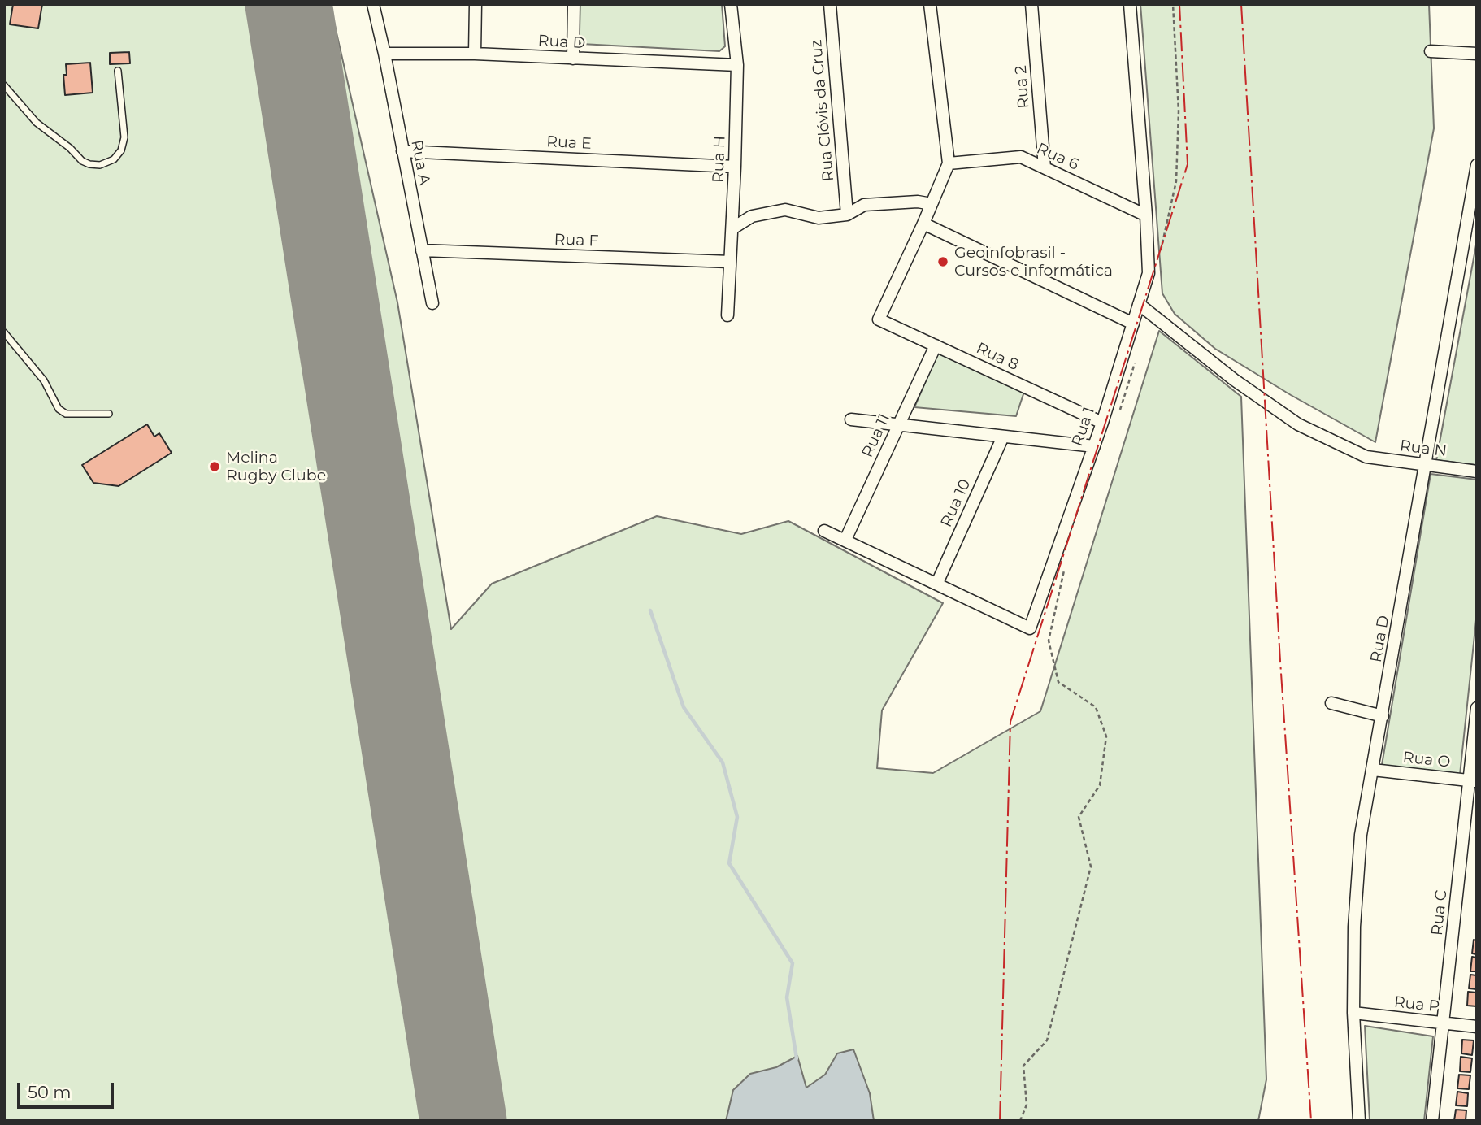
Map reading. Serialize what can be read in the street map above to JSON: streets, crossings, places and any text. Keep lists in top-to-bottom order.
{
  "streets": {
    "street": [
      "Rua D",
      "Rua 2",
      "Rua Clóvis da Cruz",
      "Rua E",
      "Rua 6",
      "Rua H",
      "Rua A",
      "Rua F",
      "Rua 8",
      "Rua 1",
      "Rua 11",
      "Rua N",
      "Rua 10",
      "Rua O",
      "Rua C",
      "Rua P"
    ]
  },
  "crossings": [
    ["Rua D", "Rua H"],
    ["Rua D", "Rua A"],
    ["Rua D", "Rua N"],
    ["Rua D", "Rua O"],
    ["Rua D", "Rua P"],
    ["Rua 2", "Rua 6"],
    ["Rua E", "Rua H"],
    ["Rua E", "Rua A"],
    ["Rua 6", "Rua 1"],
    ["Rua H", "Rua F"],
    ["Rua A", "Rua F"],
    ["Rua 8", "Rua 1"],
    ["Rua 8", "Rua 11"],
    ["Rua 1", "Rua 11"],
    ["Rua 1", "Rua N"],
    ["Rua 1", "Rua 10"],
    ["Rua O", "Rua C"],
    ["Rua C", "Rua P"]
  ],
  "places": ["Geoinfobrasil - Cursos e informática", "Melina Rugby Clube"],
  "scale_bar": "50 m"
}
